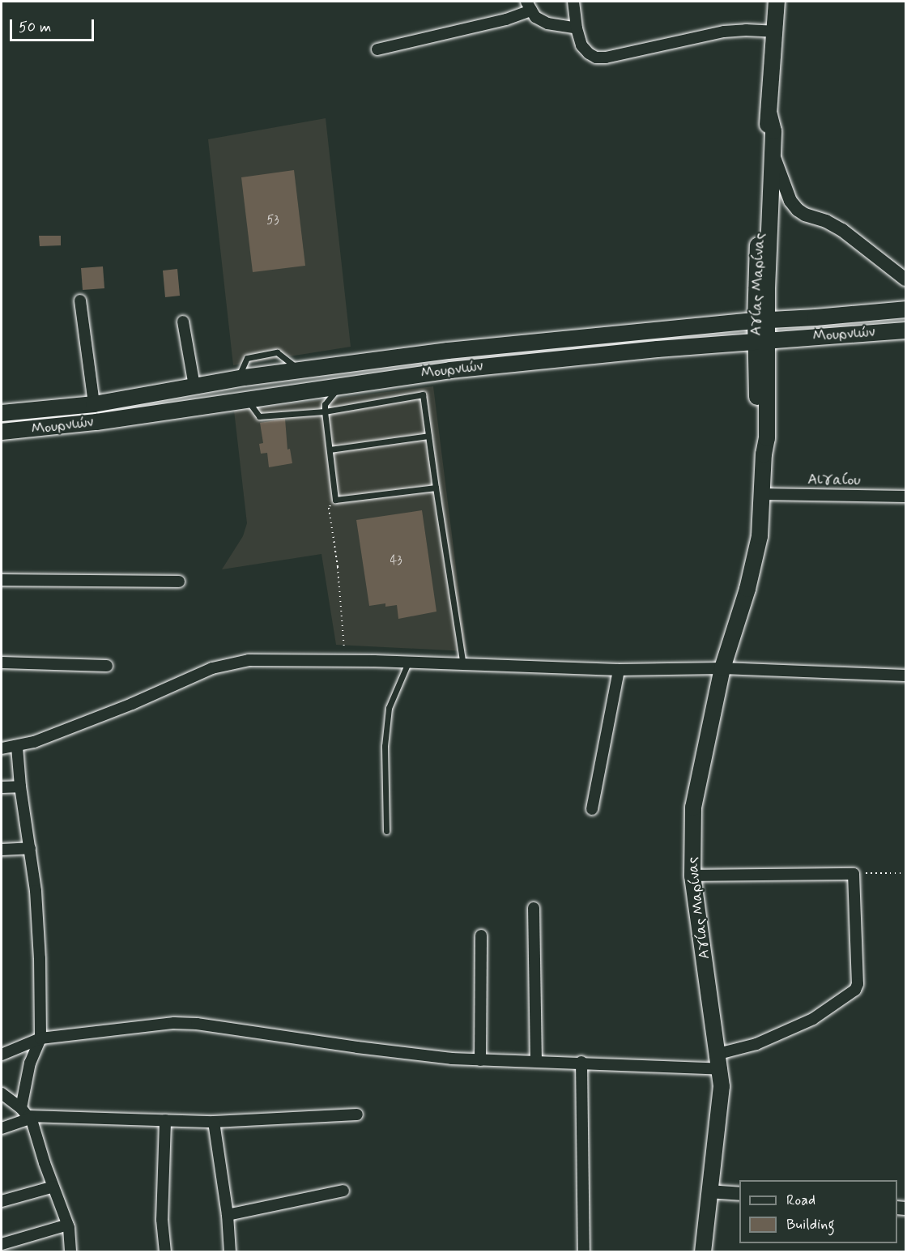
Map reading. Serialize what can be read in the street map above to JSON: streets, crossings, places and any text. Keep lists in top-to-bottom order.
{
  "streets": {
    "main road": ["Αγίας Μαρίνας", "Μουρνιών"],
    "street": ["Αιγαίου"]
  },
  "crossings": [
    ["Αγίας Μαρίνας", "Μουρνιών"],
    ["Αγίας Μαρίνας", "Αιγαίου"]
  ],
  "house_numbers": ["53", "43"],
  "legend": ["Road", "Building"],
  "scale_bar": "50 m"
}
